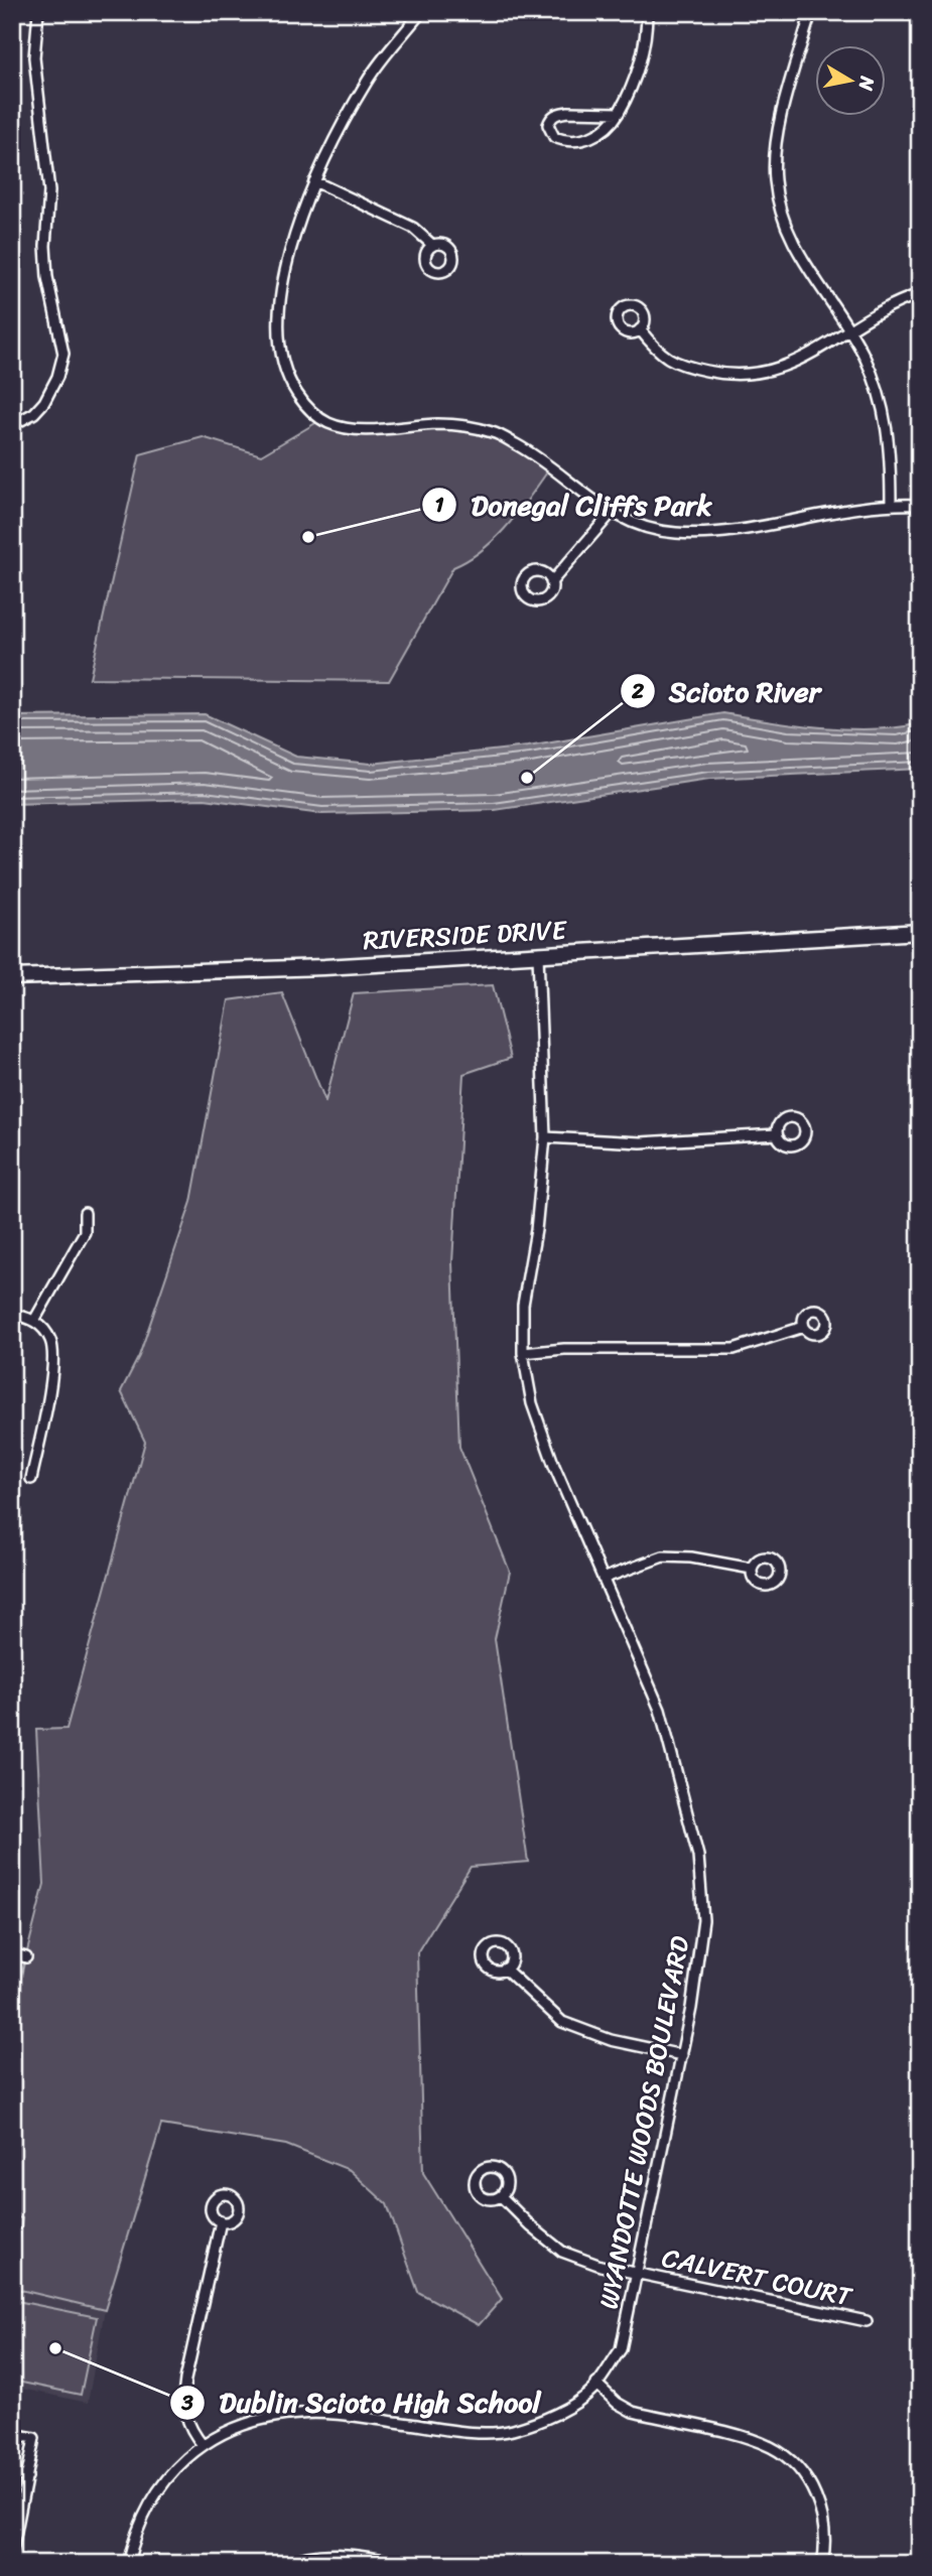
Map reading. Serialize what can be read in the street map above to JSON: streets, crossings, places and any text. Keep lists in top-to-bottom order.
{
  "streets": {
    "main road": ["RIVERSIDE DRIVE"],
    "street": ["WYANDOTTE WOODS BOULEVARD", "CALVERT COURT"]
  },
  "crossings": [
    ["RIVERSIDE DRIVE", "WYANDOTTE WOODS BOULEVARD"],
    ["WYANDOTTE WOODS BOULEVARD", "CALVERT COURT"]
  ],
  "places": ["Donegal Cliffs Park", "Scioto River", "Dublin Scioto High School"],
  "north": "right"
}
